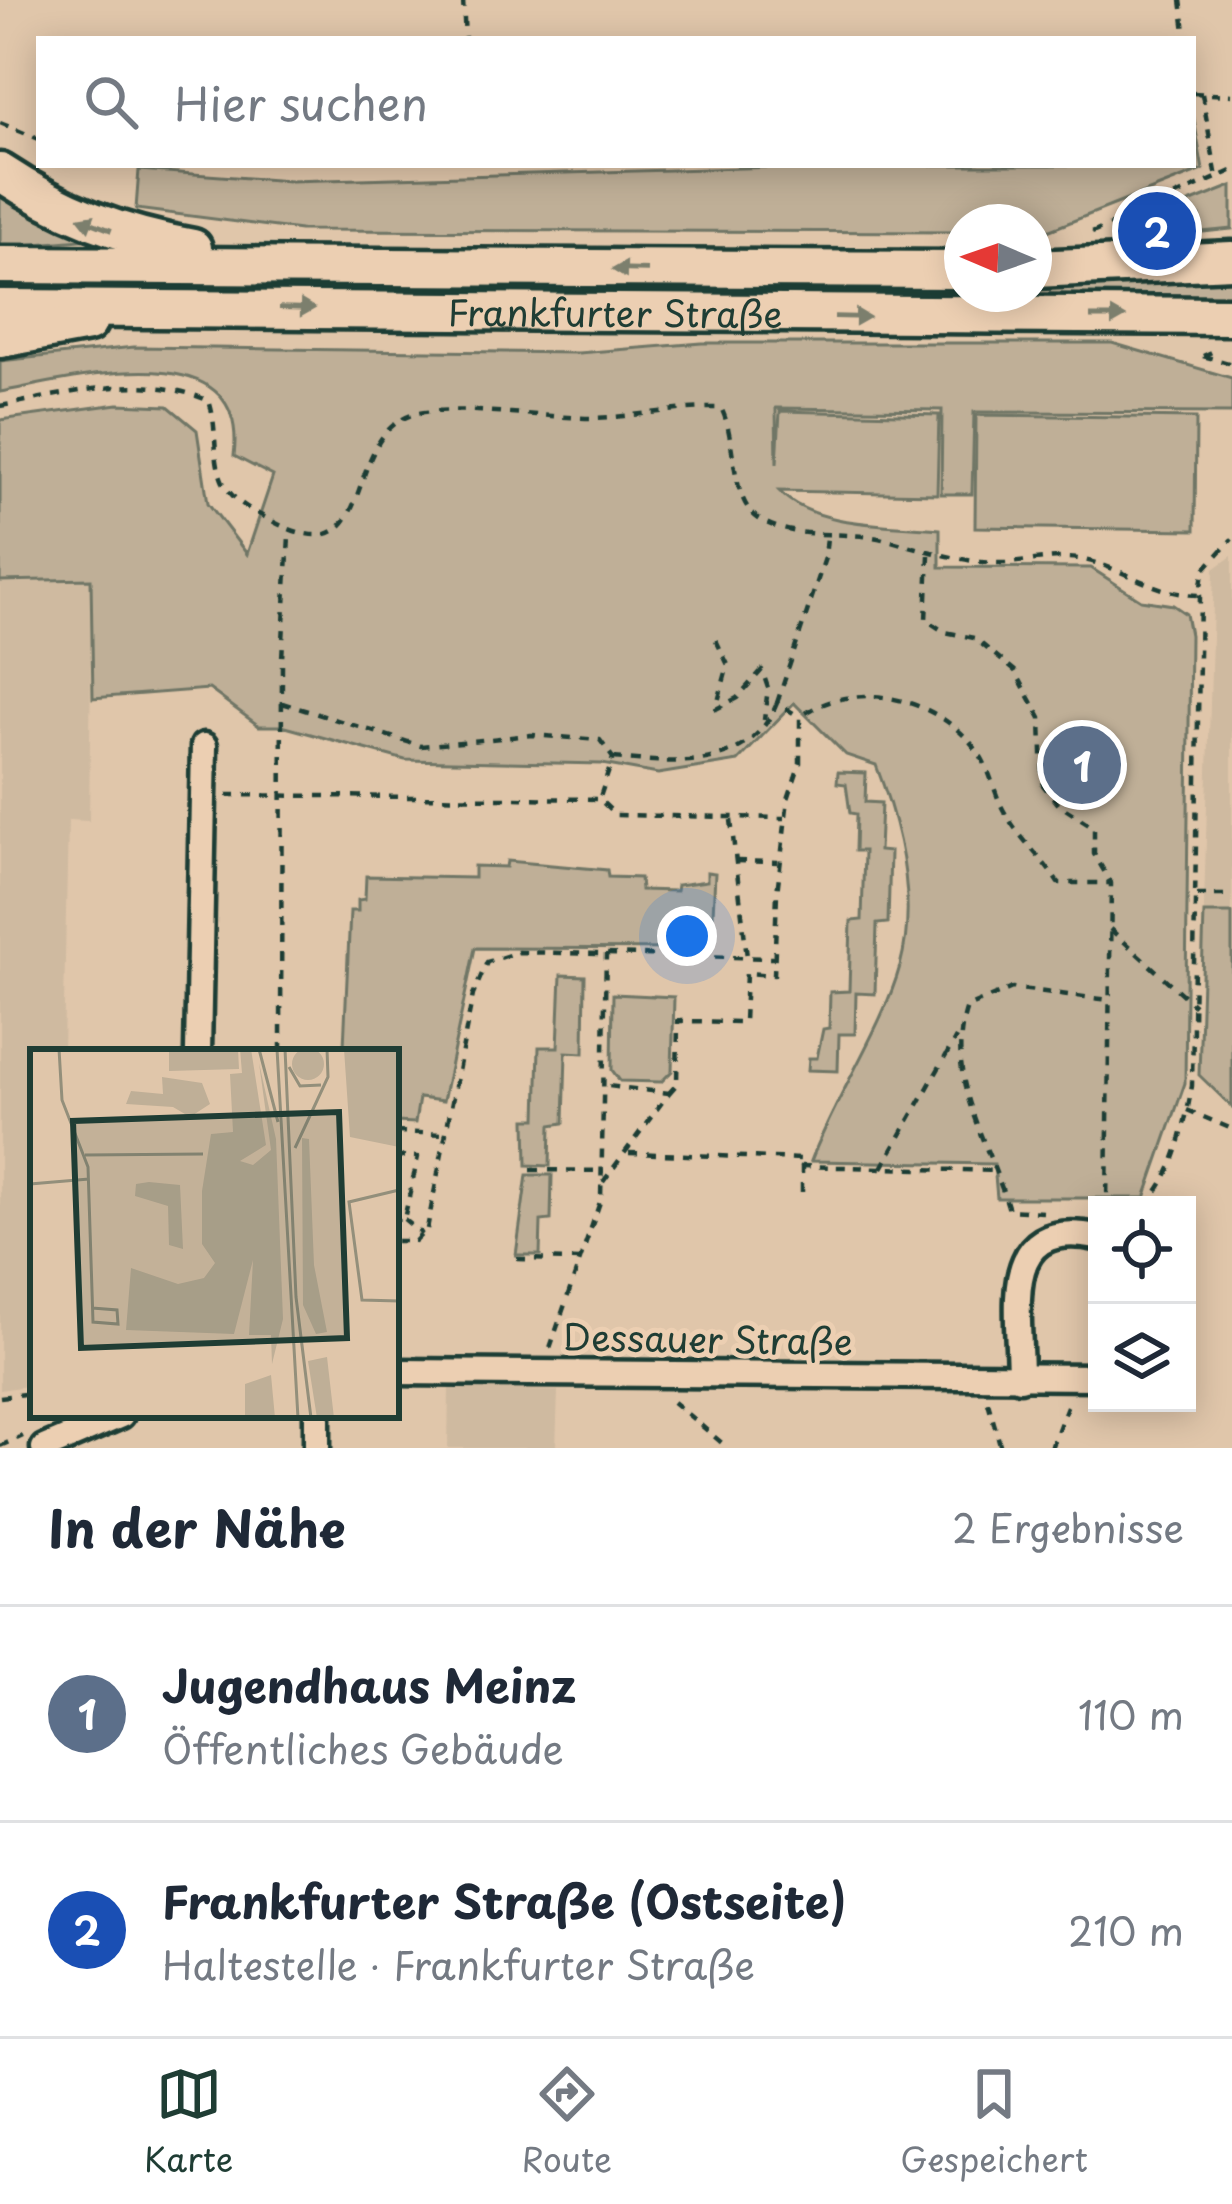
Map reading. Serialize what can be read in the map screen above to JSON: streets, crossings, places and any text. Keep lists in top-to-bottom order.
{
  "streets": {
    "street": ["Frankfurter Straße", "Dessauer Straße"]
  },
  "north": "left",
  "page": {
    "search": "Hier suchen",
    "pins": ["2", "1"],
    "heading": ["In der Nähe", "2 Ergebnisse"],
    "list": [
      {
        "mark": "1",
        "name": "Jugendhaus Meinz",
        "note": "Öffentliches Gebäude",
        "value": "110 m"
      },
      {
        "mark": "2",
        "name": "Frankfurter Straße (Ostseite)",
        "note": "Haltestelle · Frankfurter Straße",
        "value": "210 m"
      }
    ],
    "nav": ["Karte", "Route", "Gespeichert"]
  }
}
